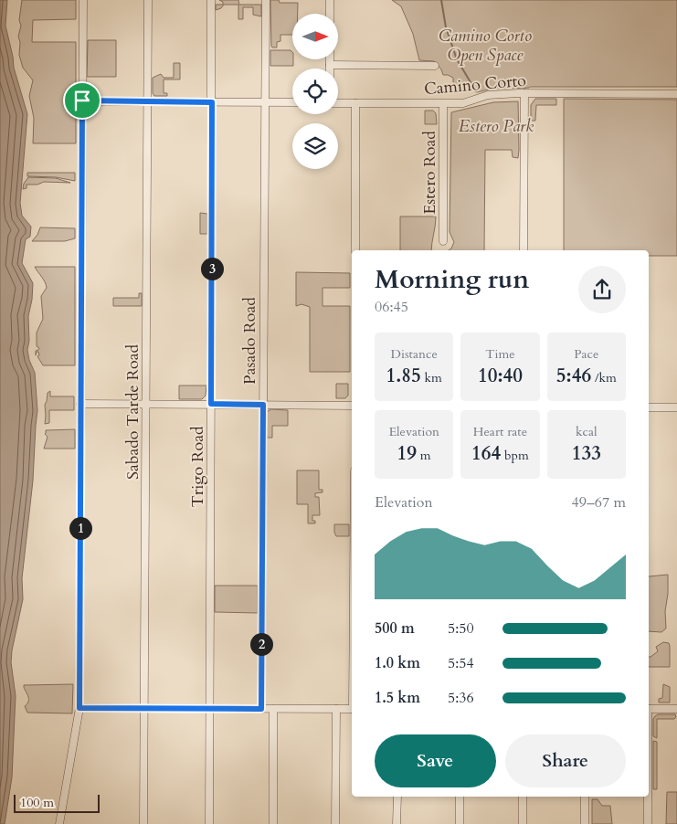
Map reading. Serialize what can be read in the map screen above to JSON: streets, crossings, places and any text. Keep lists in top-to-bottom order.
{
  "streets": {
    "street": [
      "Camino Corto",
      "Estero Road",
      "Pasado Road",
      "Sabado Tarde Road",
      "Trigo Road"
    ]
  },
  "crossings": [
    ["Camino Corto", "Estero Road"]
  ],
  "parks": ["Camino Corto Open Space", "Estero Park"],
  "scale_bar": "100 m",
  "north": "right",
  "page": {
    "heading": ["Morning run", "06:45"],
    "pins": ["3", "1", "2"],
    "stats": [
      ["Distance", "1.85 km"],
      ["Time", "10:40"],
      ["Pace", "5:46 /km"],
      ["Elevation", "19 m"],
      ["Heart rate", "164 bpm"],
      ["kcal", "133"]
    ],
    "chart": ["Elevation", "49–67 m"],
    "list": [
      {
        "name": "500 m",
        "note": "5:50"
      },
      {
        "name": "1.0 km",
        "note": "5:54"
      },
      {
        "name": "1.5 km",
        "note": "5:36"
      }
    ],
    "buttons": ["Save", "Share"],
    "scale": "100 m"
  }
}
